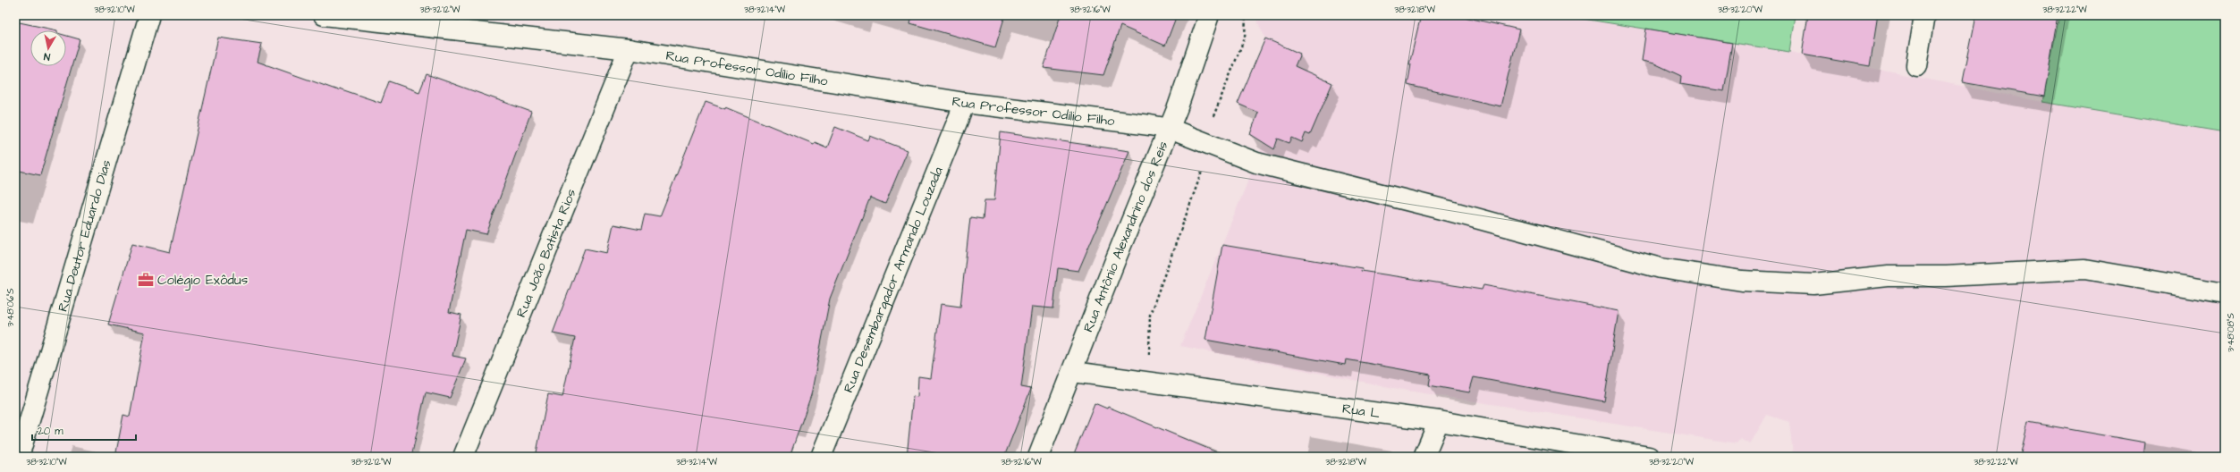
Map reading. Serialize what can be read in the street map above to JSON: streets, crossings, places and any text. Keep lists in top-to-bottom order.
{
  "streets": {
    "street": [
      "Rua Professor Odílio Filho",
      "Rua Doutor Eduardo Dias",
      "Rua Antônio Alexandrino dos Reis",
      "Rua João Batista Rios",
      "Rua Desembargador Armando Louzada",
      "Rua L"
    ]
  },
  "crossings": [
    ["Rua Professor Odílio Filho", "Rua Antônio Alexandrino dos Reis"],
    ["Rua Professor Odílio Filho", "Rua João Batista Rios"],
    ["Rua Professor Odílio Filho", "Rua Desembargador Armando Louzada"],
    ["Rua Antônio Alexandrino dos Reis", "Rua L"]
  ],
  "places": {
    "office": ["Colégio Exôdus"]
  },
  "scale_bar": "20 m",
  "north": "bottom",
  "coordinates": [
    "38°32'10\"W",
    "38°32'12\"W",
    "38°32'14\"W",
    "38°32'16\"W",
    "38°32'18\"W",
    "38°32'20\"W",
    "38°32'22\"W",
    "3°48'06\"S",
    "3°48'08\"S"
  ]
}
